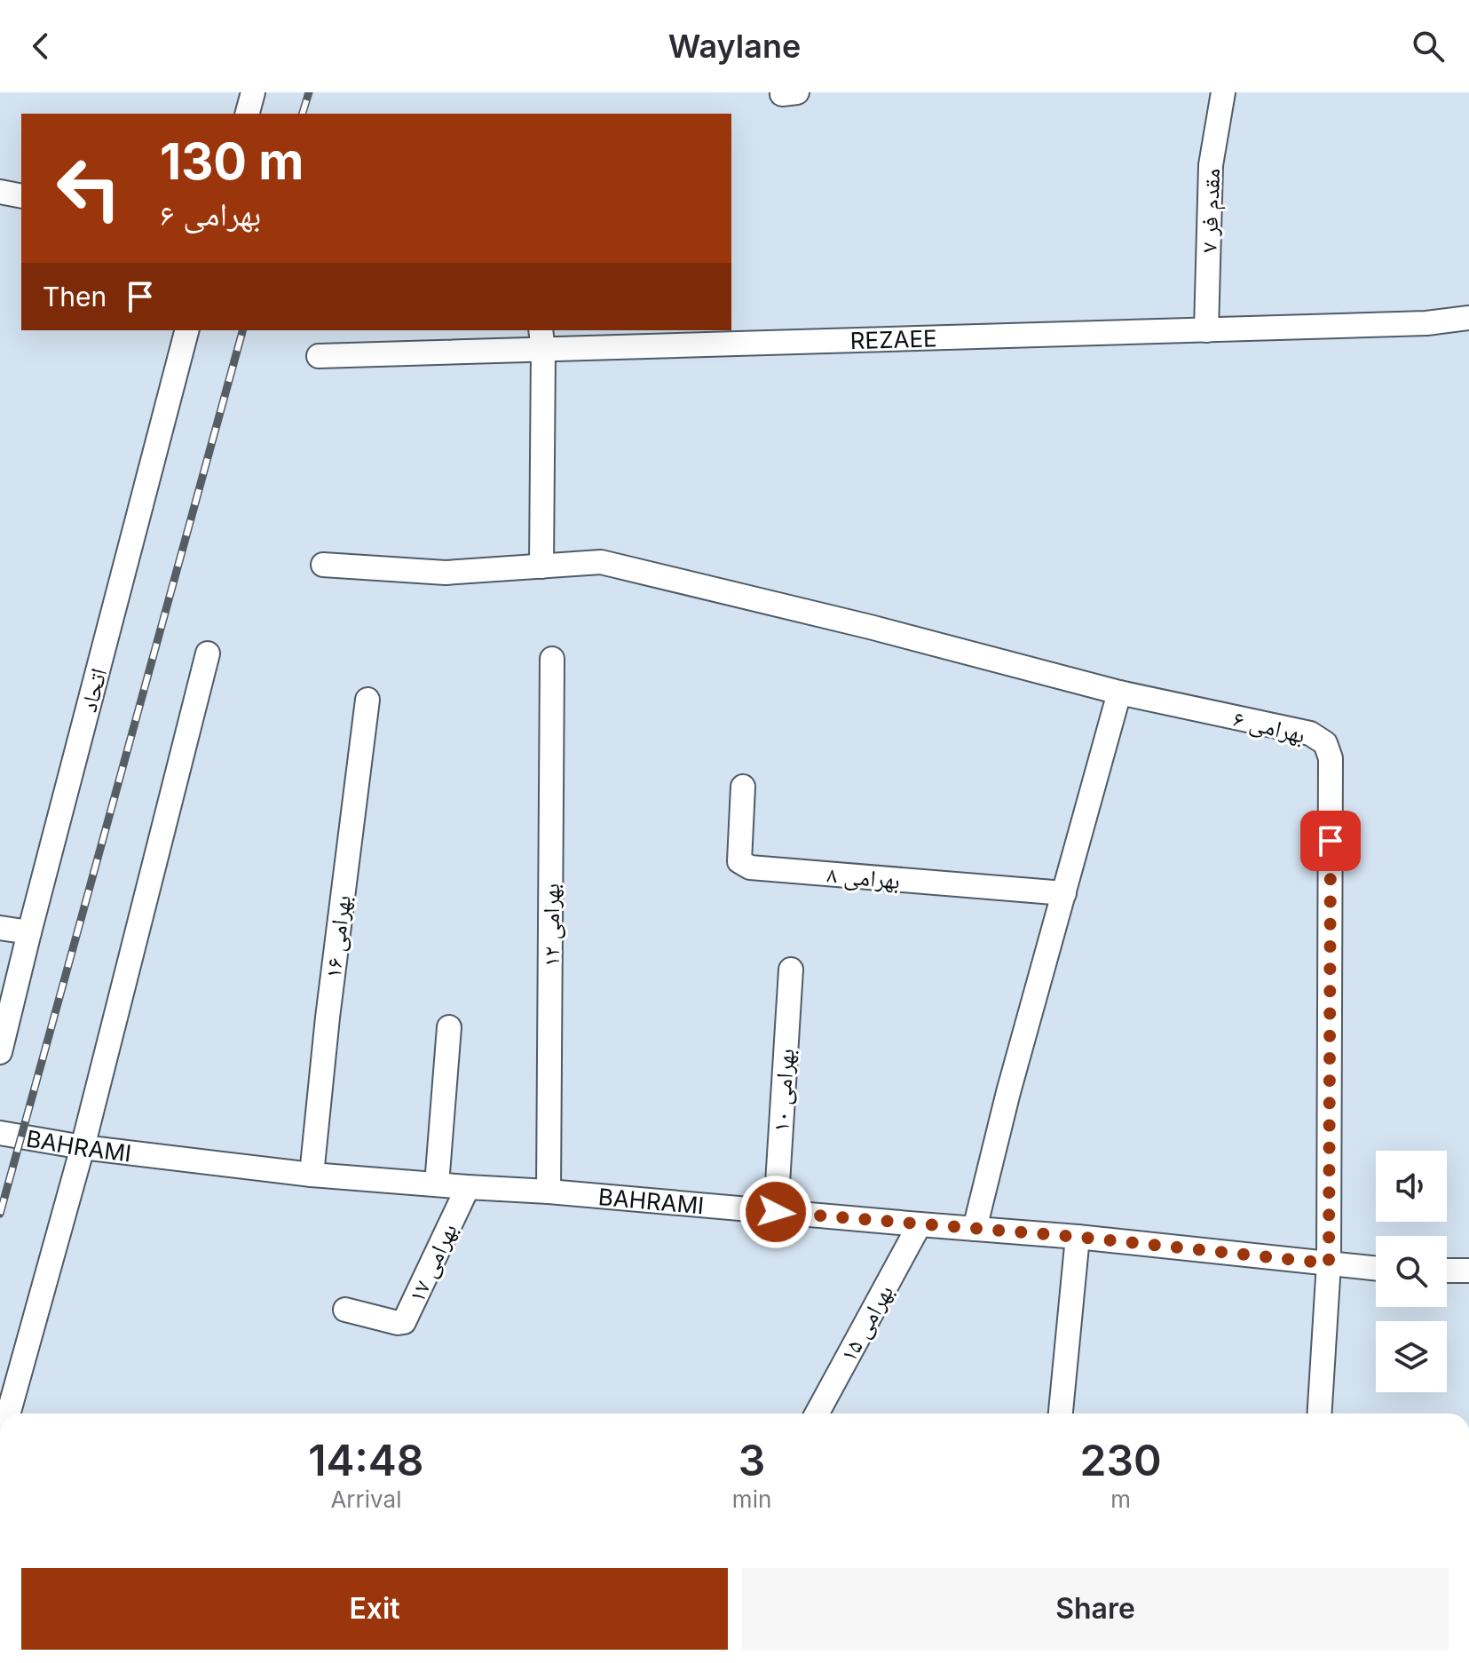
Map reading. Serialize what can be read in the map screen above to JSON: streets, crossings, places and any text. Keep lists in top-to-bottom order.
{
  "streets": {
    "street": [
      "مقدم فر ۷",
      "REZAEE",
      "اتحاد",
      "بهرامی ۶",
      "بهرامی ۸",
      "بهرامی ۱۲",
      "بهرامی ۱۶",
      "بهرامی ۱۰",
      "BAHRAMI",
      "بهرامی ۱۷",
      "بهرامی ۱۵"
    ]
  },
  "crossings": [
    ["مقدم فر ۷", "REZAEE"],
    ["بهرامی ۶", "BAHRAMI"],
    ["بهرامی ۱۲", "BAHRAMI"],
    ["بهرامی ۱۶", "BAHRAMI"],
    ["بهرامی ۱۰", "BAHRAMI"],
    ["BAHRAMI", "بهرامی ۱۷"],
    ["BAHRAMI", "بهرامی ۱۵"]
  ],
  "page": {
    "header": "Waylane",
    "turn": ["130 m", "بهرامی ۶"],
    "then": "Then",
    "eta": [
      "14:48",
      "Arrival",
      "3",
      "min",
      "230",
      "m"
    ],
    "buttons": ["Exit", "Share"]
  }
}
